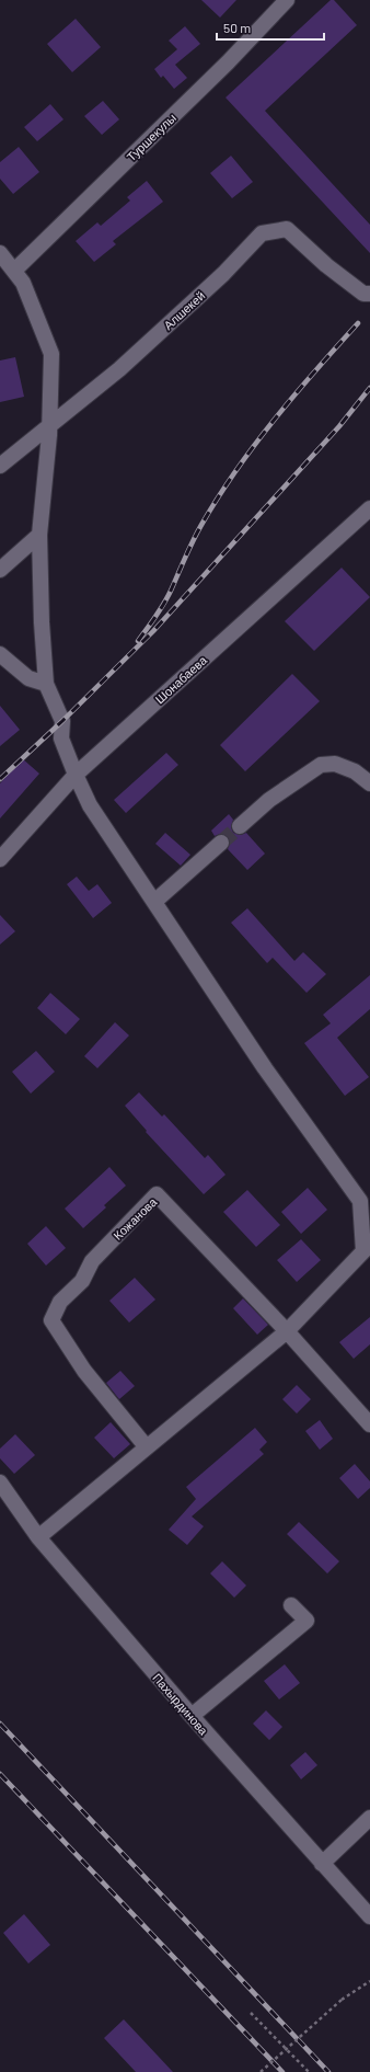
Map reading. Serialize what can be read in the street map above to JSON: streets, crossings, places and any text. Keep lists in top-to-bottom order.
{
  "streets": {
    "street": [
      "Туршекулы",
      "Алшекей",
      "Шонабаева",
      "Кожанова",
      "Пахырдинова"
    ]
  },
  "scale_bar": "50 m"
}
